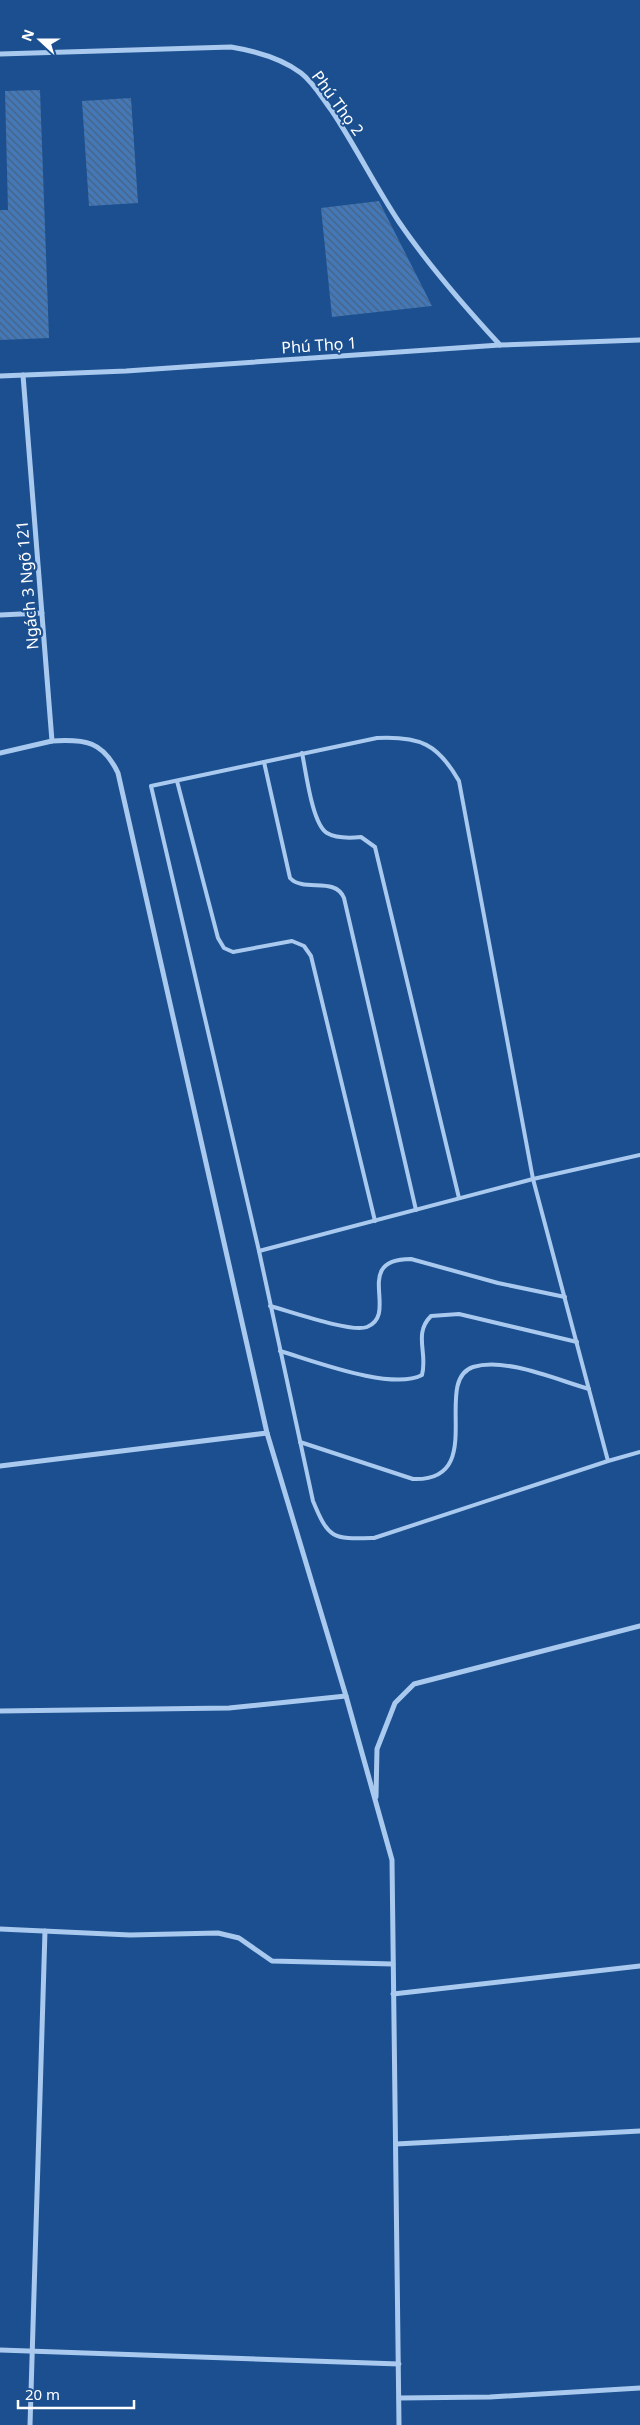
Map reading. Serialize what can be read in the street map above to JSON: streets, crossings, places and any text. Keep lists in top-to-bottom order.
{
  "streets": {
    "street": ["Phú Thọ 2", "Phú Thọ 1", "Ngách 3 Ngõ 121"]
  },
  "crossings": [
    ["Phú Thọ 2", "Phú Thọ 1"],
    ["Phú Thọ 1", "Ngách 3 Ngõ 121"]
  ],
  "scale_bar": "20 m",
  "north": "left"
}
